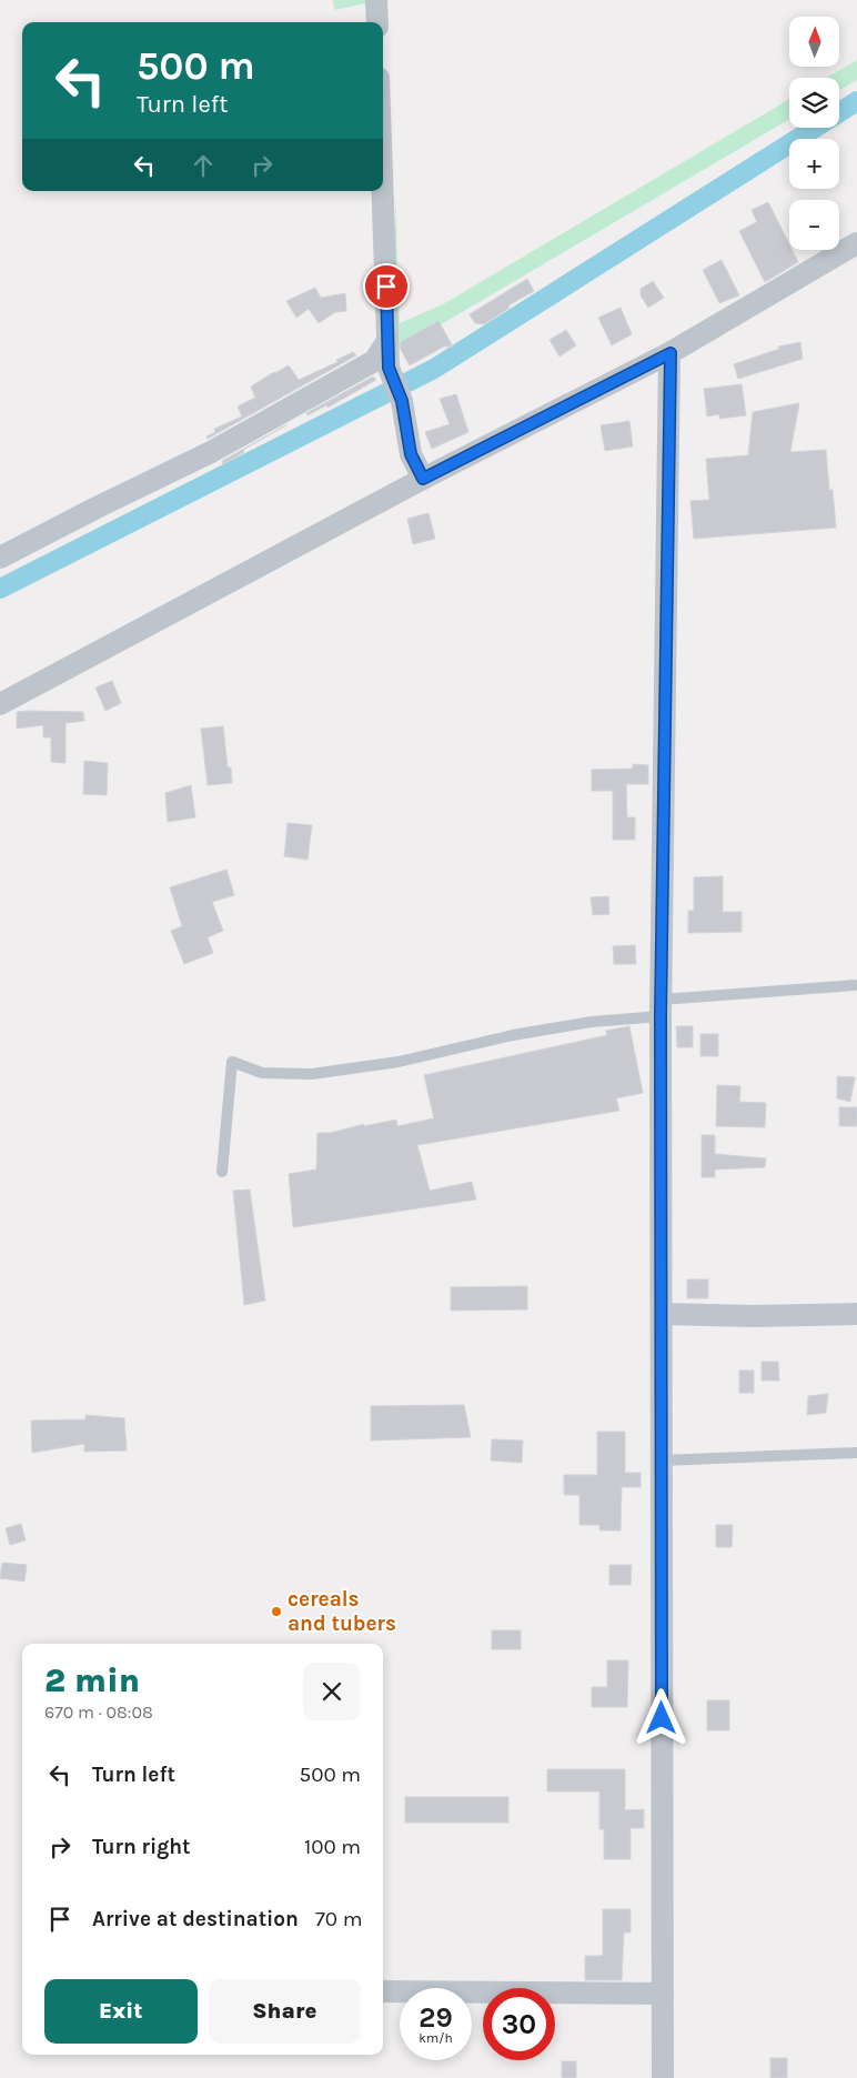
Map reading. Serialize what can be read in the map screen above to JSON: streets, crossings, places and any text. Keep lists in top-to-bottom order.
{
  "places": ["cereals and tubers"],
  "north": "top",
  "page": {
    "map_buttons": ["+", "−"],
    "turn": ["500 m", "Turn left"],
    "heading": ["2 min", "670 m · 08:08"],
    "list": [
      {
        "name": "Turn left",
        "value": "500 m"
      },
      {
        "name": "Turn right",
        "value": "100 m"
      },
      {
        "name": "Arrive at destination",
        "value": "70 m"
      }
    ],
    "buttons": ["Exit", "Share"],
    "speed": "29 km/h",
    "limit": "30"
  }
}
